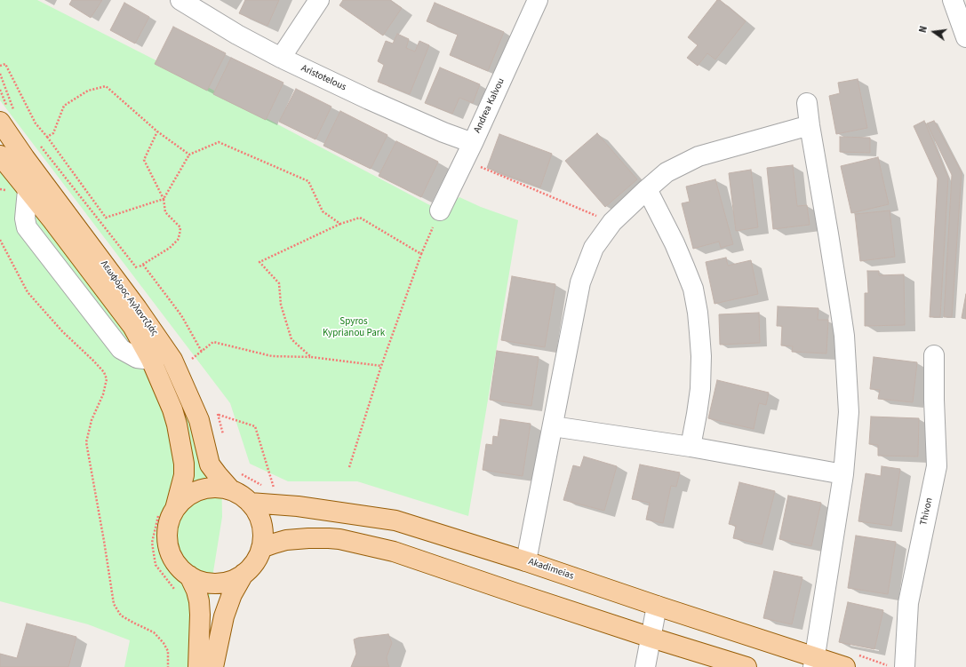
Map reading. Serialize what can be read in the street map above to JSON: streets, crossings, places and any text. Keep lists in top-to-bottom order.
{
  "streets": {
    "main road": ["Λεωφόρος Αγλαντζιάς", "Akadimeias"],
    "street": ["Aristotelous", "Andrea Kalvou", "Thivon"]
  },
  "crossings": [
    ["Aristotelous", "Andrea Kalvou"],
    ["Λεωφόρος Αγλαντζιάς", "Akadimeias"]
  ],
  "parks": ["Spyros Kyprianou Park"],
  "north": "left"
}
